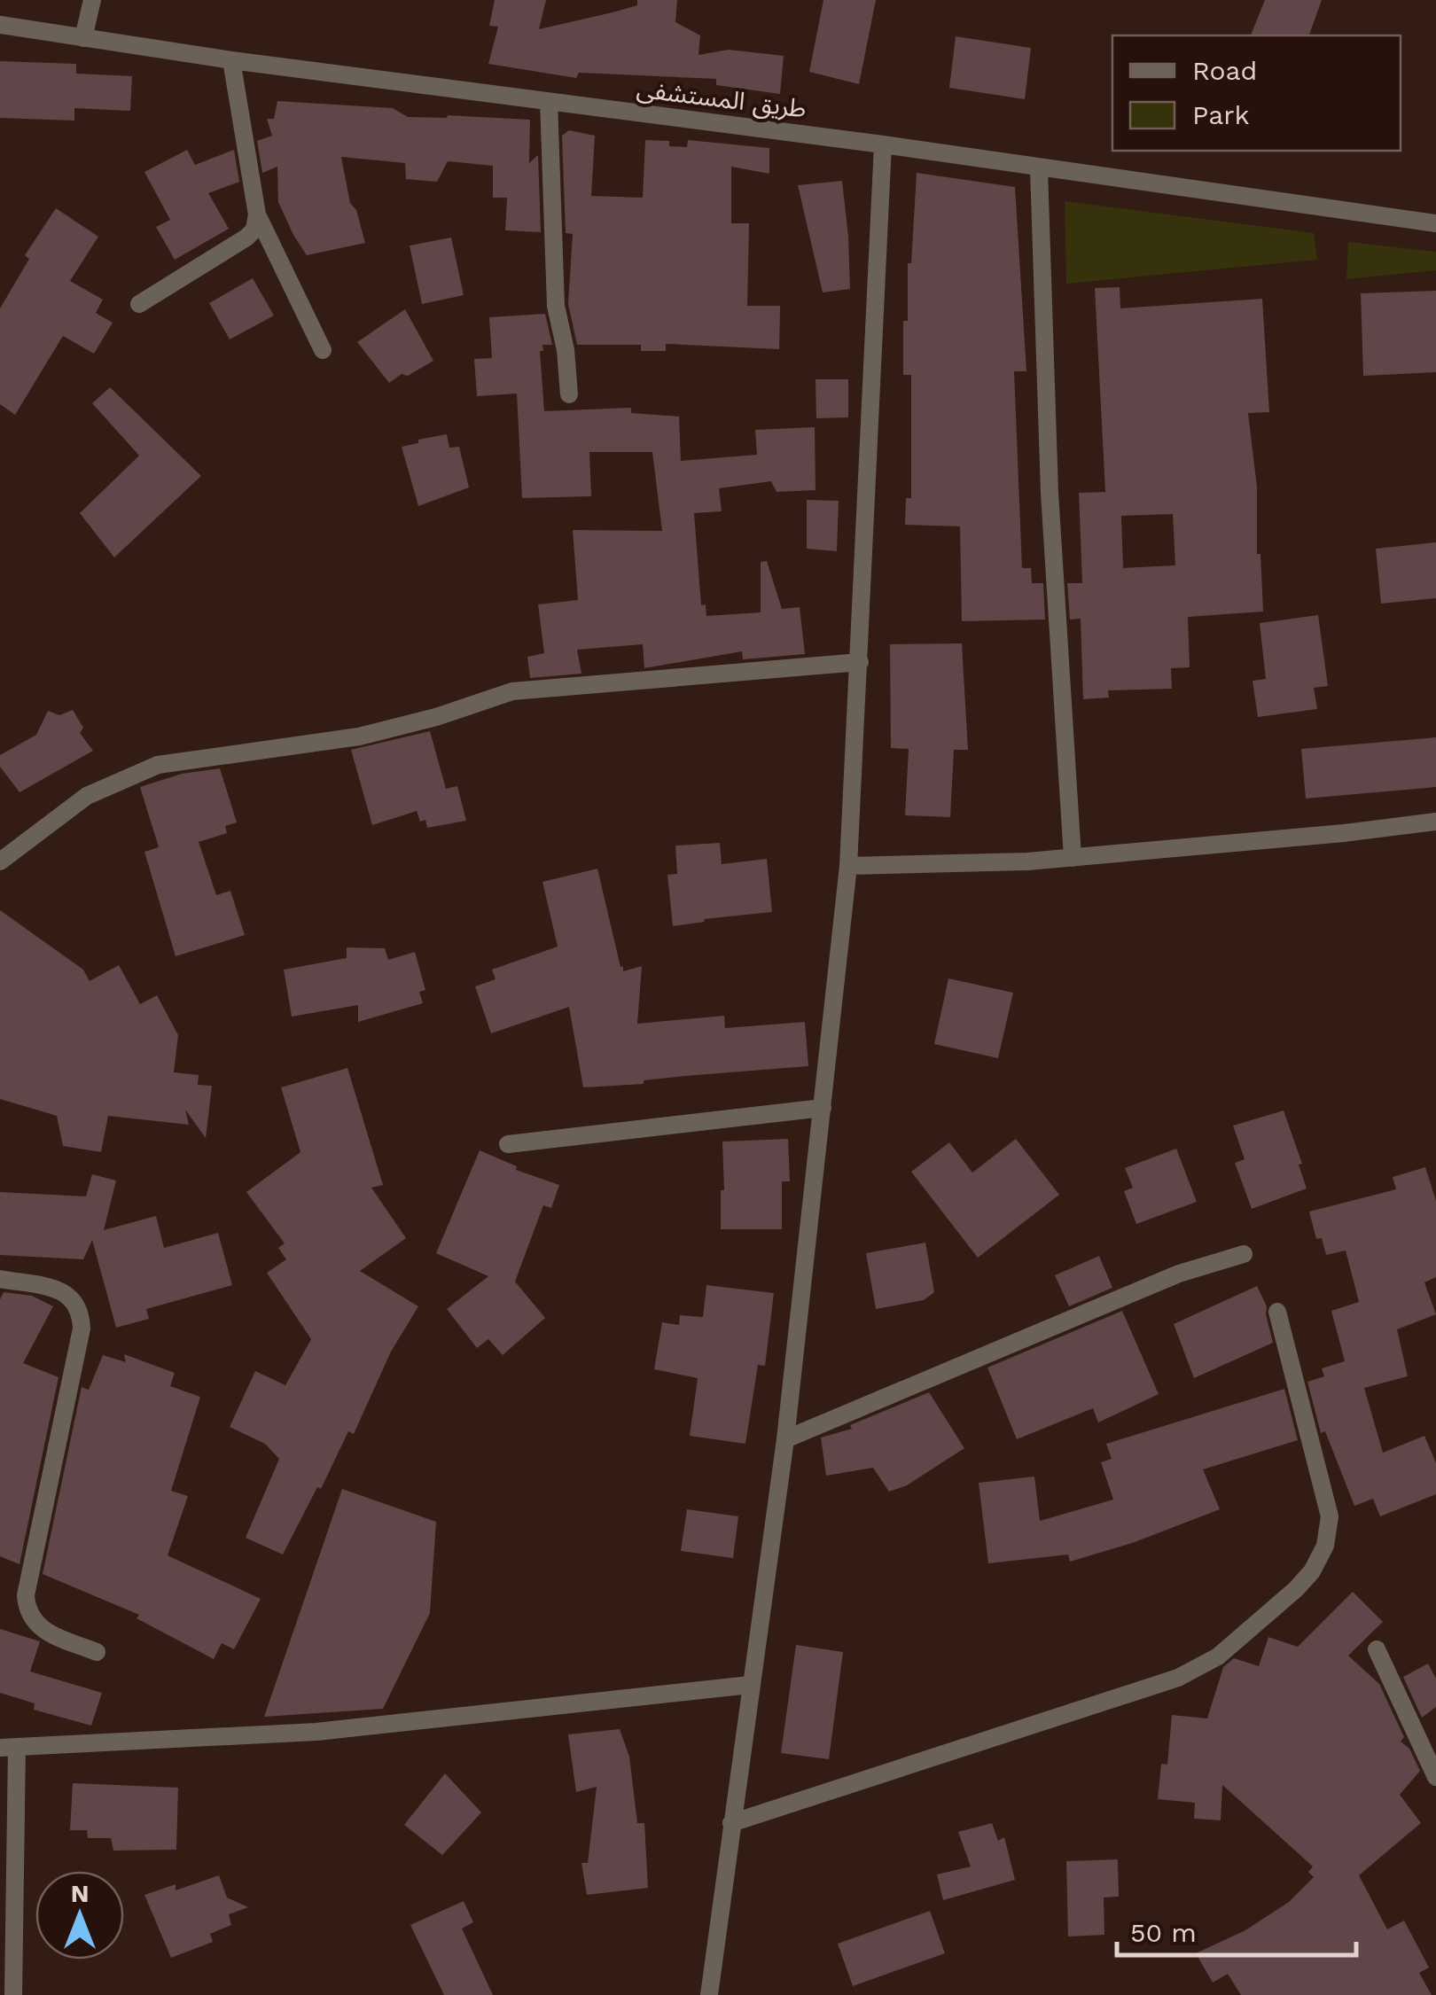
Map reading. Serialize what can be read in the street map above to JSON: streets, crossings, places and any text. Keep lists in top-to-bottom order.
{
  "streets": {
    "street": ["طريق المستشفى"]
  },
  "legend": ["Road", "Park"],
  "scale_bar": "50 m",
  "north": "top"
}
